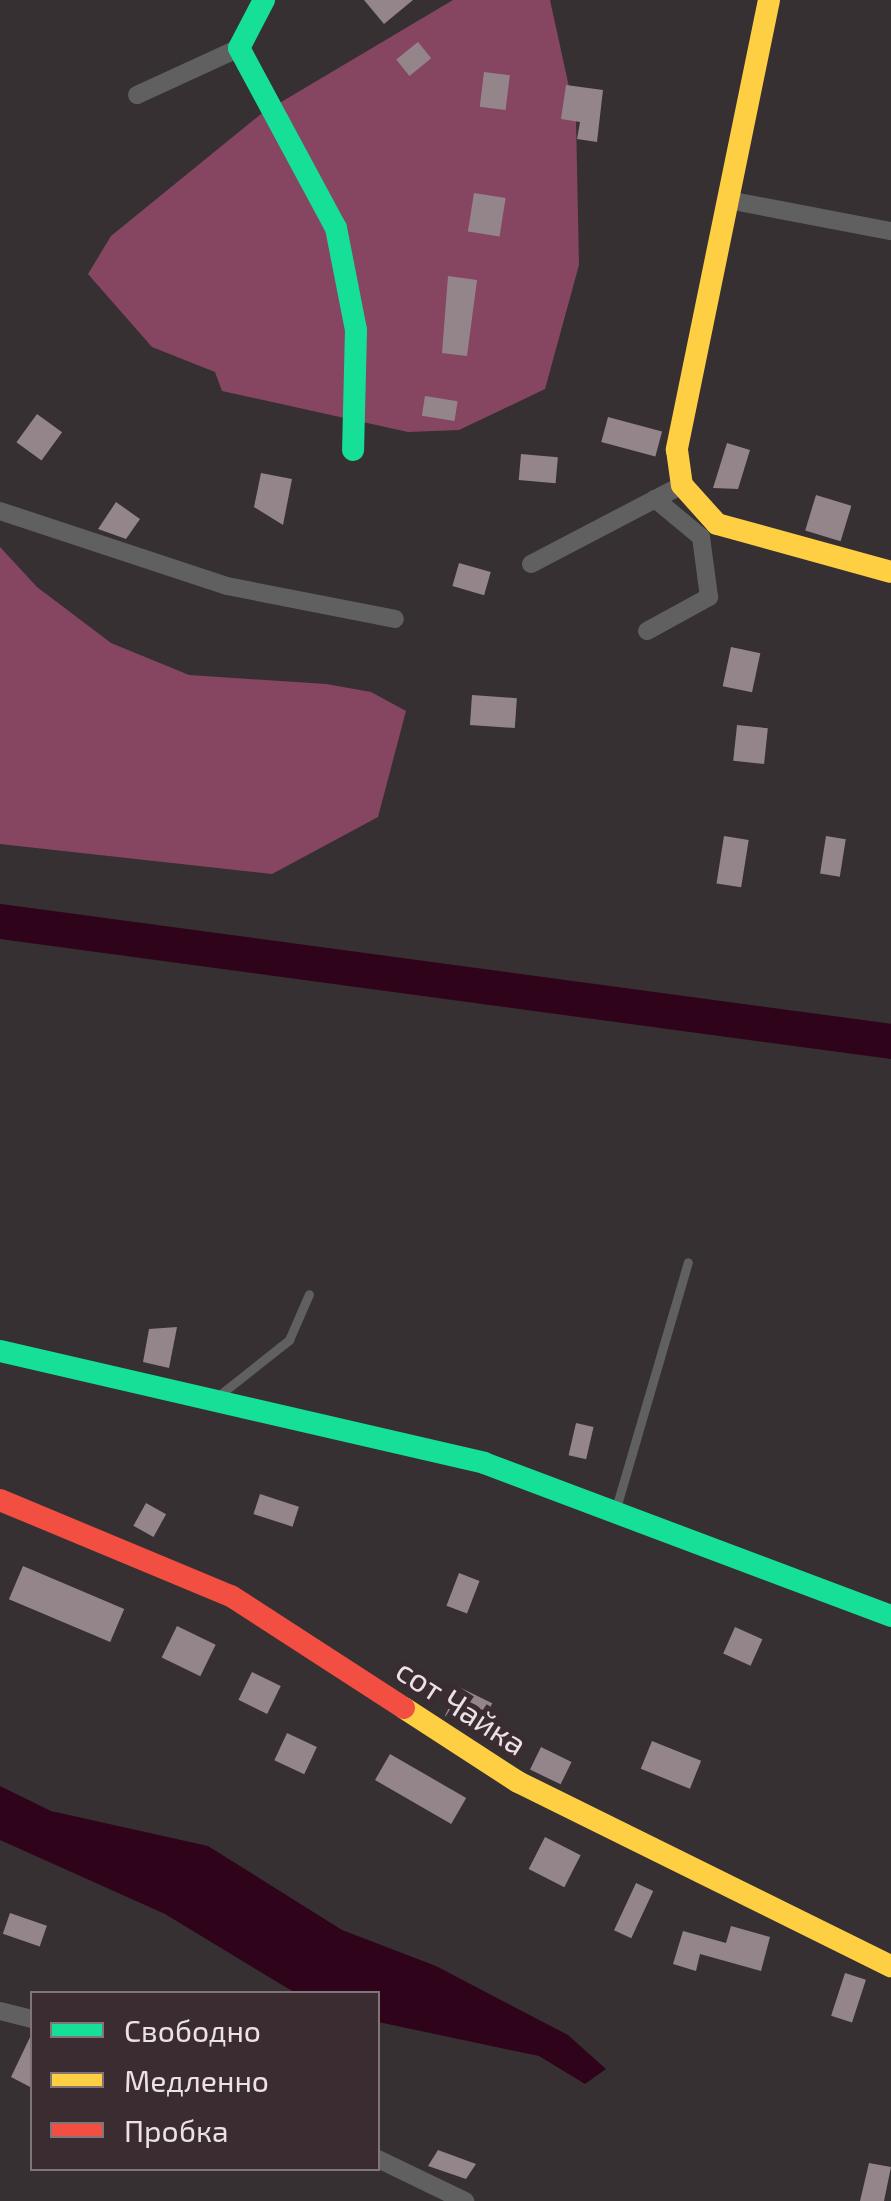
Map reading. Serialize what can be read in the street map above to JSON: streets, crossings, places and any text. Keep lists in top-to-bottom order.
{
  "streets": {
    "street": ["сот Чайка"]
  },
  "legend": ["Свободно", "Медленно", "Пробка"]
}
